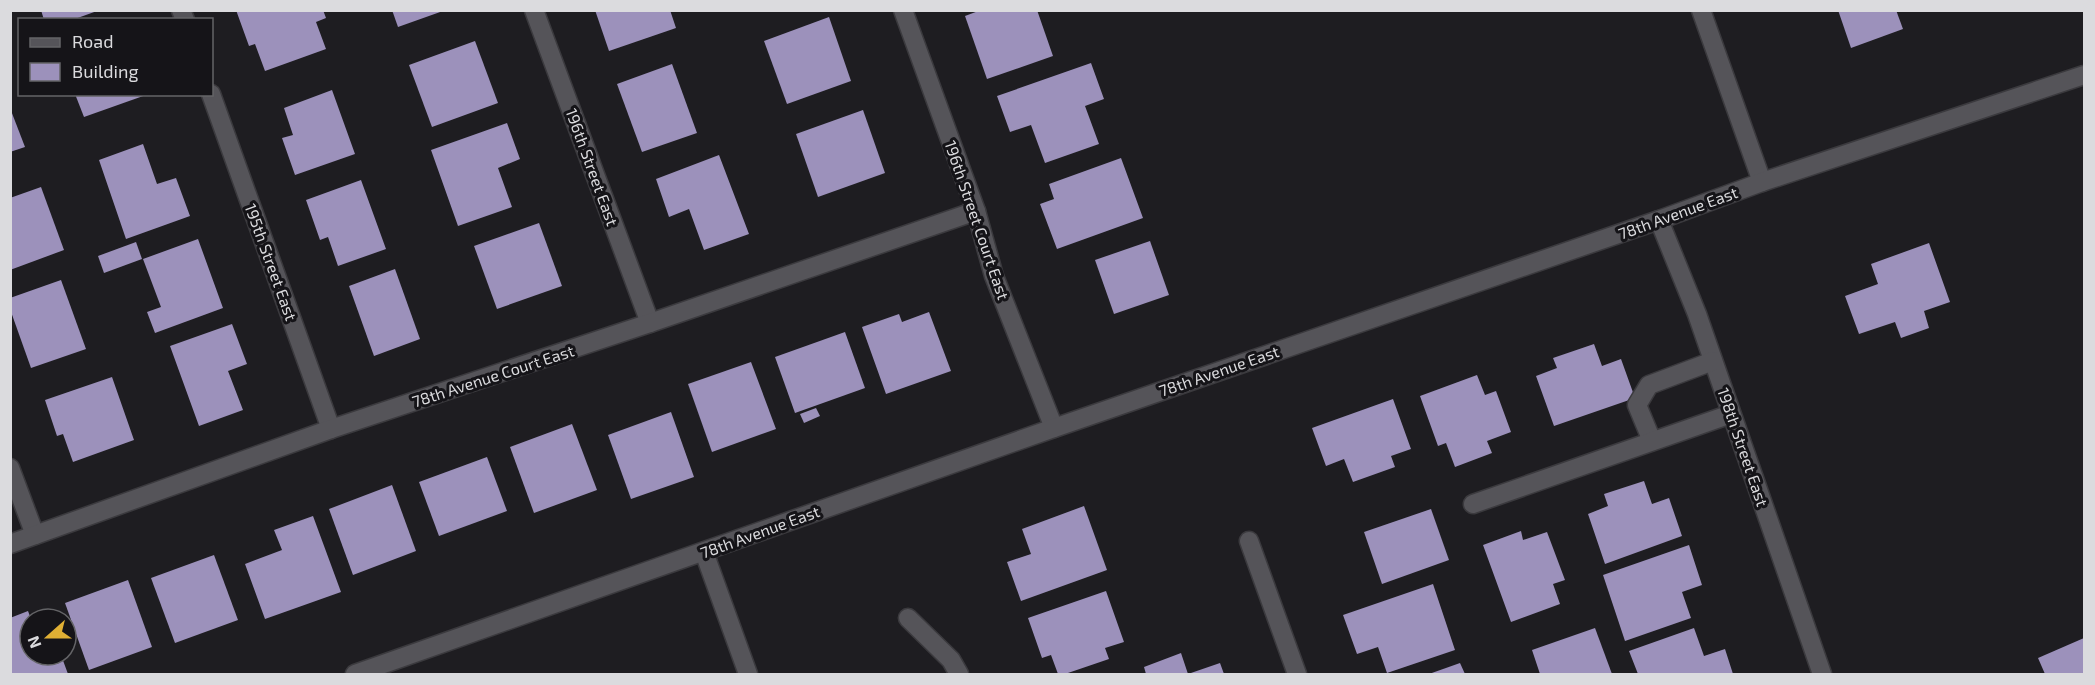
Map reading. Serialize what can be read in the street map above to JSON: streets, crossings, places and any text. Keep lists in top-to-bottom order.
{
  "streets": {
    "street": [
      "196th Street East",
      "78th Avenue East",
      "196th Street Court East",
      "195th Street East",
      "78th Avenue Court East",
      "198th Street East"
    ]
  },
  "crossings": [
    ["196th Street East", "78th Avenue Court East"],
    ["78th Avenue East", "196th Street Court East"],
    ["78th Avenue East", "198th Street East"],
    ["196th Street Court East", "78th Avenue Court East"],
    ["195th Street East", "78th Avenue Court East"]
  ],
  "legend": ["Road", "Building"],
  "north": "left"
}
